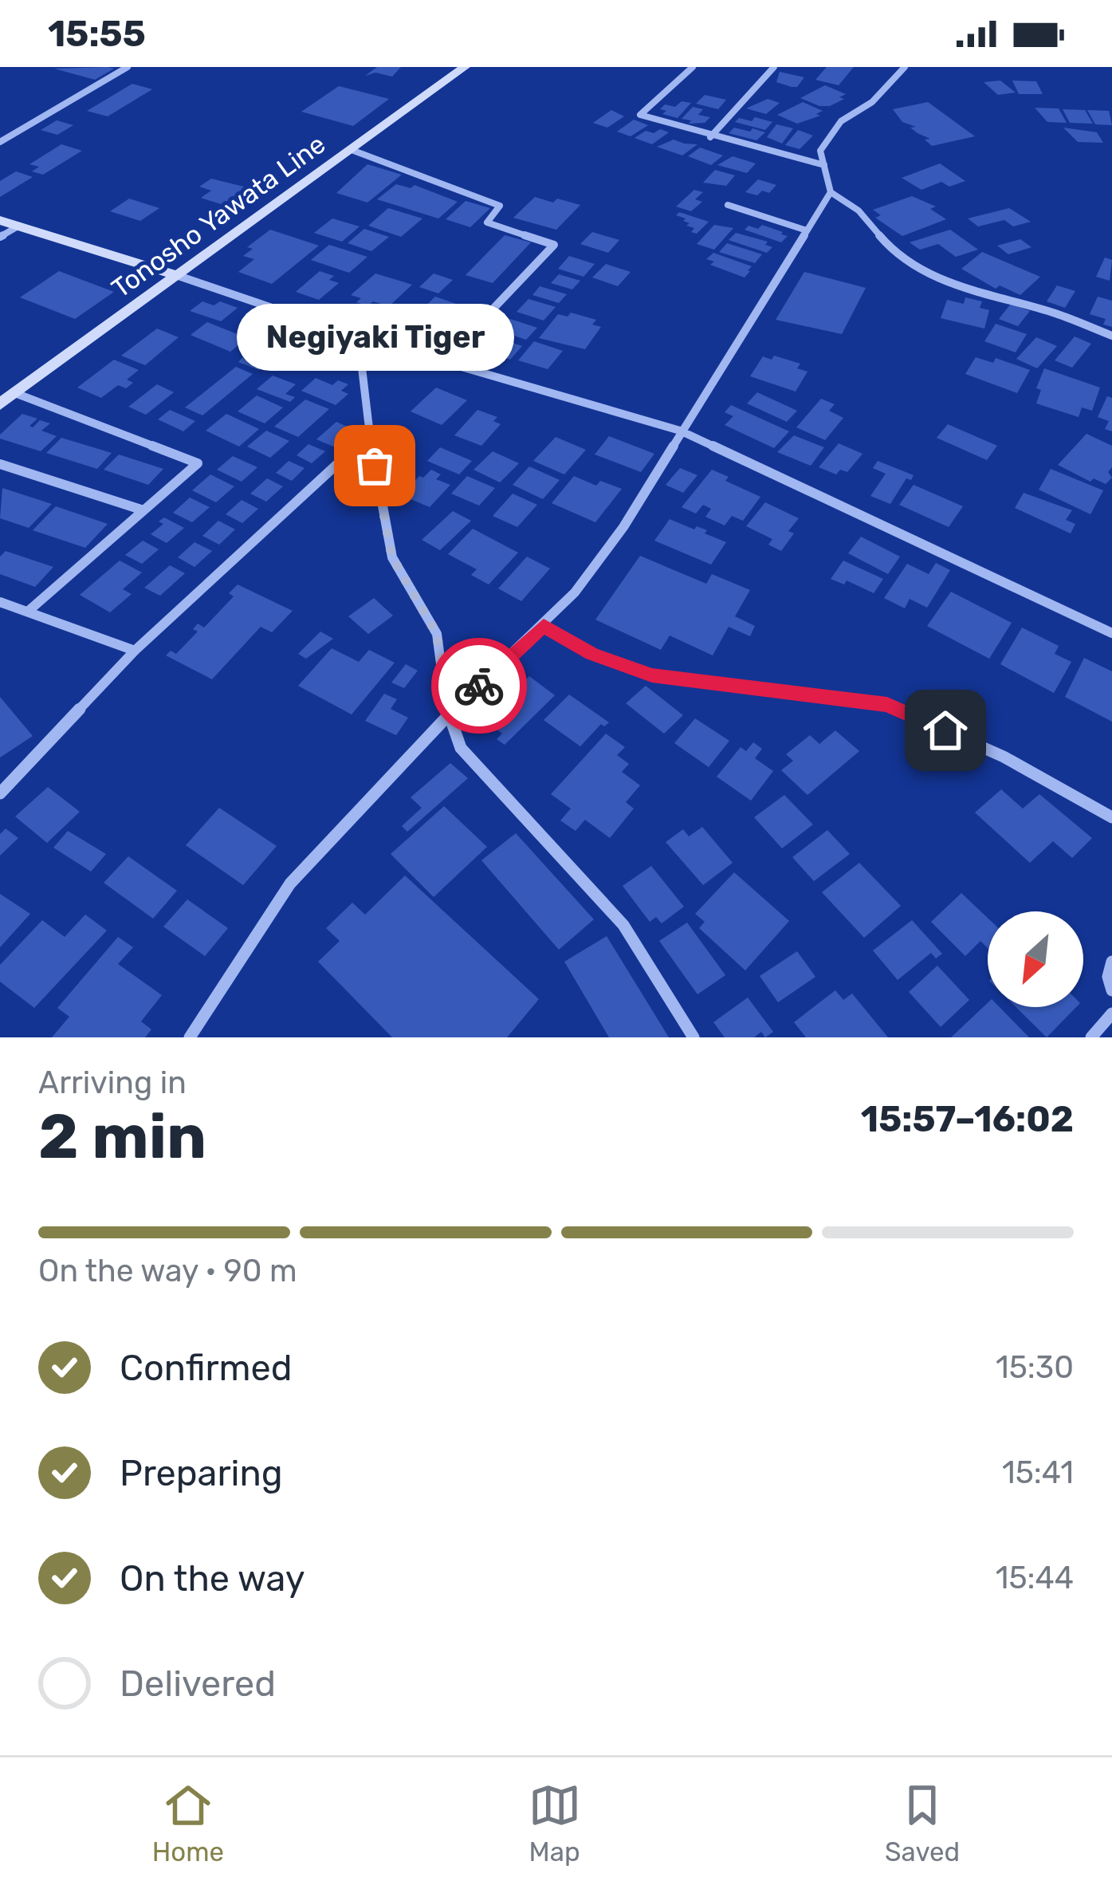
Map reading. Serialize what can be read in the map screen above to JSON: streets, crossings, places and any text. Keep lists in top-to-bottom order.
{
  "streets": {
    "main road": ["Tonosho Yawata Line"]
  },
  "places": ["Negiyaki Tiger"],
  "north": "bottom left",
  "page": {
    "status": "15:55",
    "bubble": "Negiyaki Tiger",
    "heading": ["2 min", "Arriving in", "15:57–16:02"],
    "bar": "On the way · 90 m",
    "list": [
      ["Confirmed", "15:30"],
      ["Preparing", "15:41"],
      ["On the way", "15:44"],
      "Delivered"
    ],
    "tabs": ["Home", "Map", "Saved"]
  }
}
